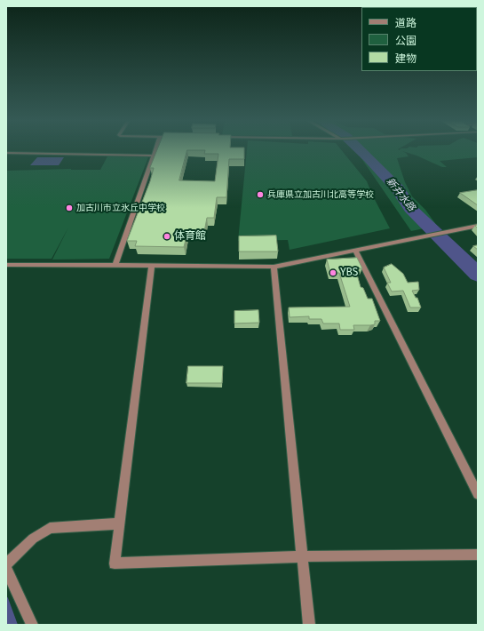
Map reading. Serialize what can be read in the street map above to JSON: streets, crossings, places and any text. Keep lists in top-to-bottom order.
{
  "water": ["新井水路"],
  "places": [
    "兵庫県立加古川北高等学校",
    "加古川市立氷丘中学校",
    "体育館",
    "YBS"
  ],
  "legend": ["道路", "公園", "建物"]
}
